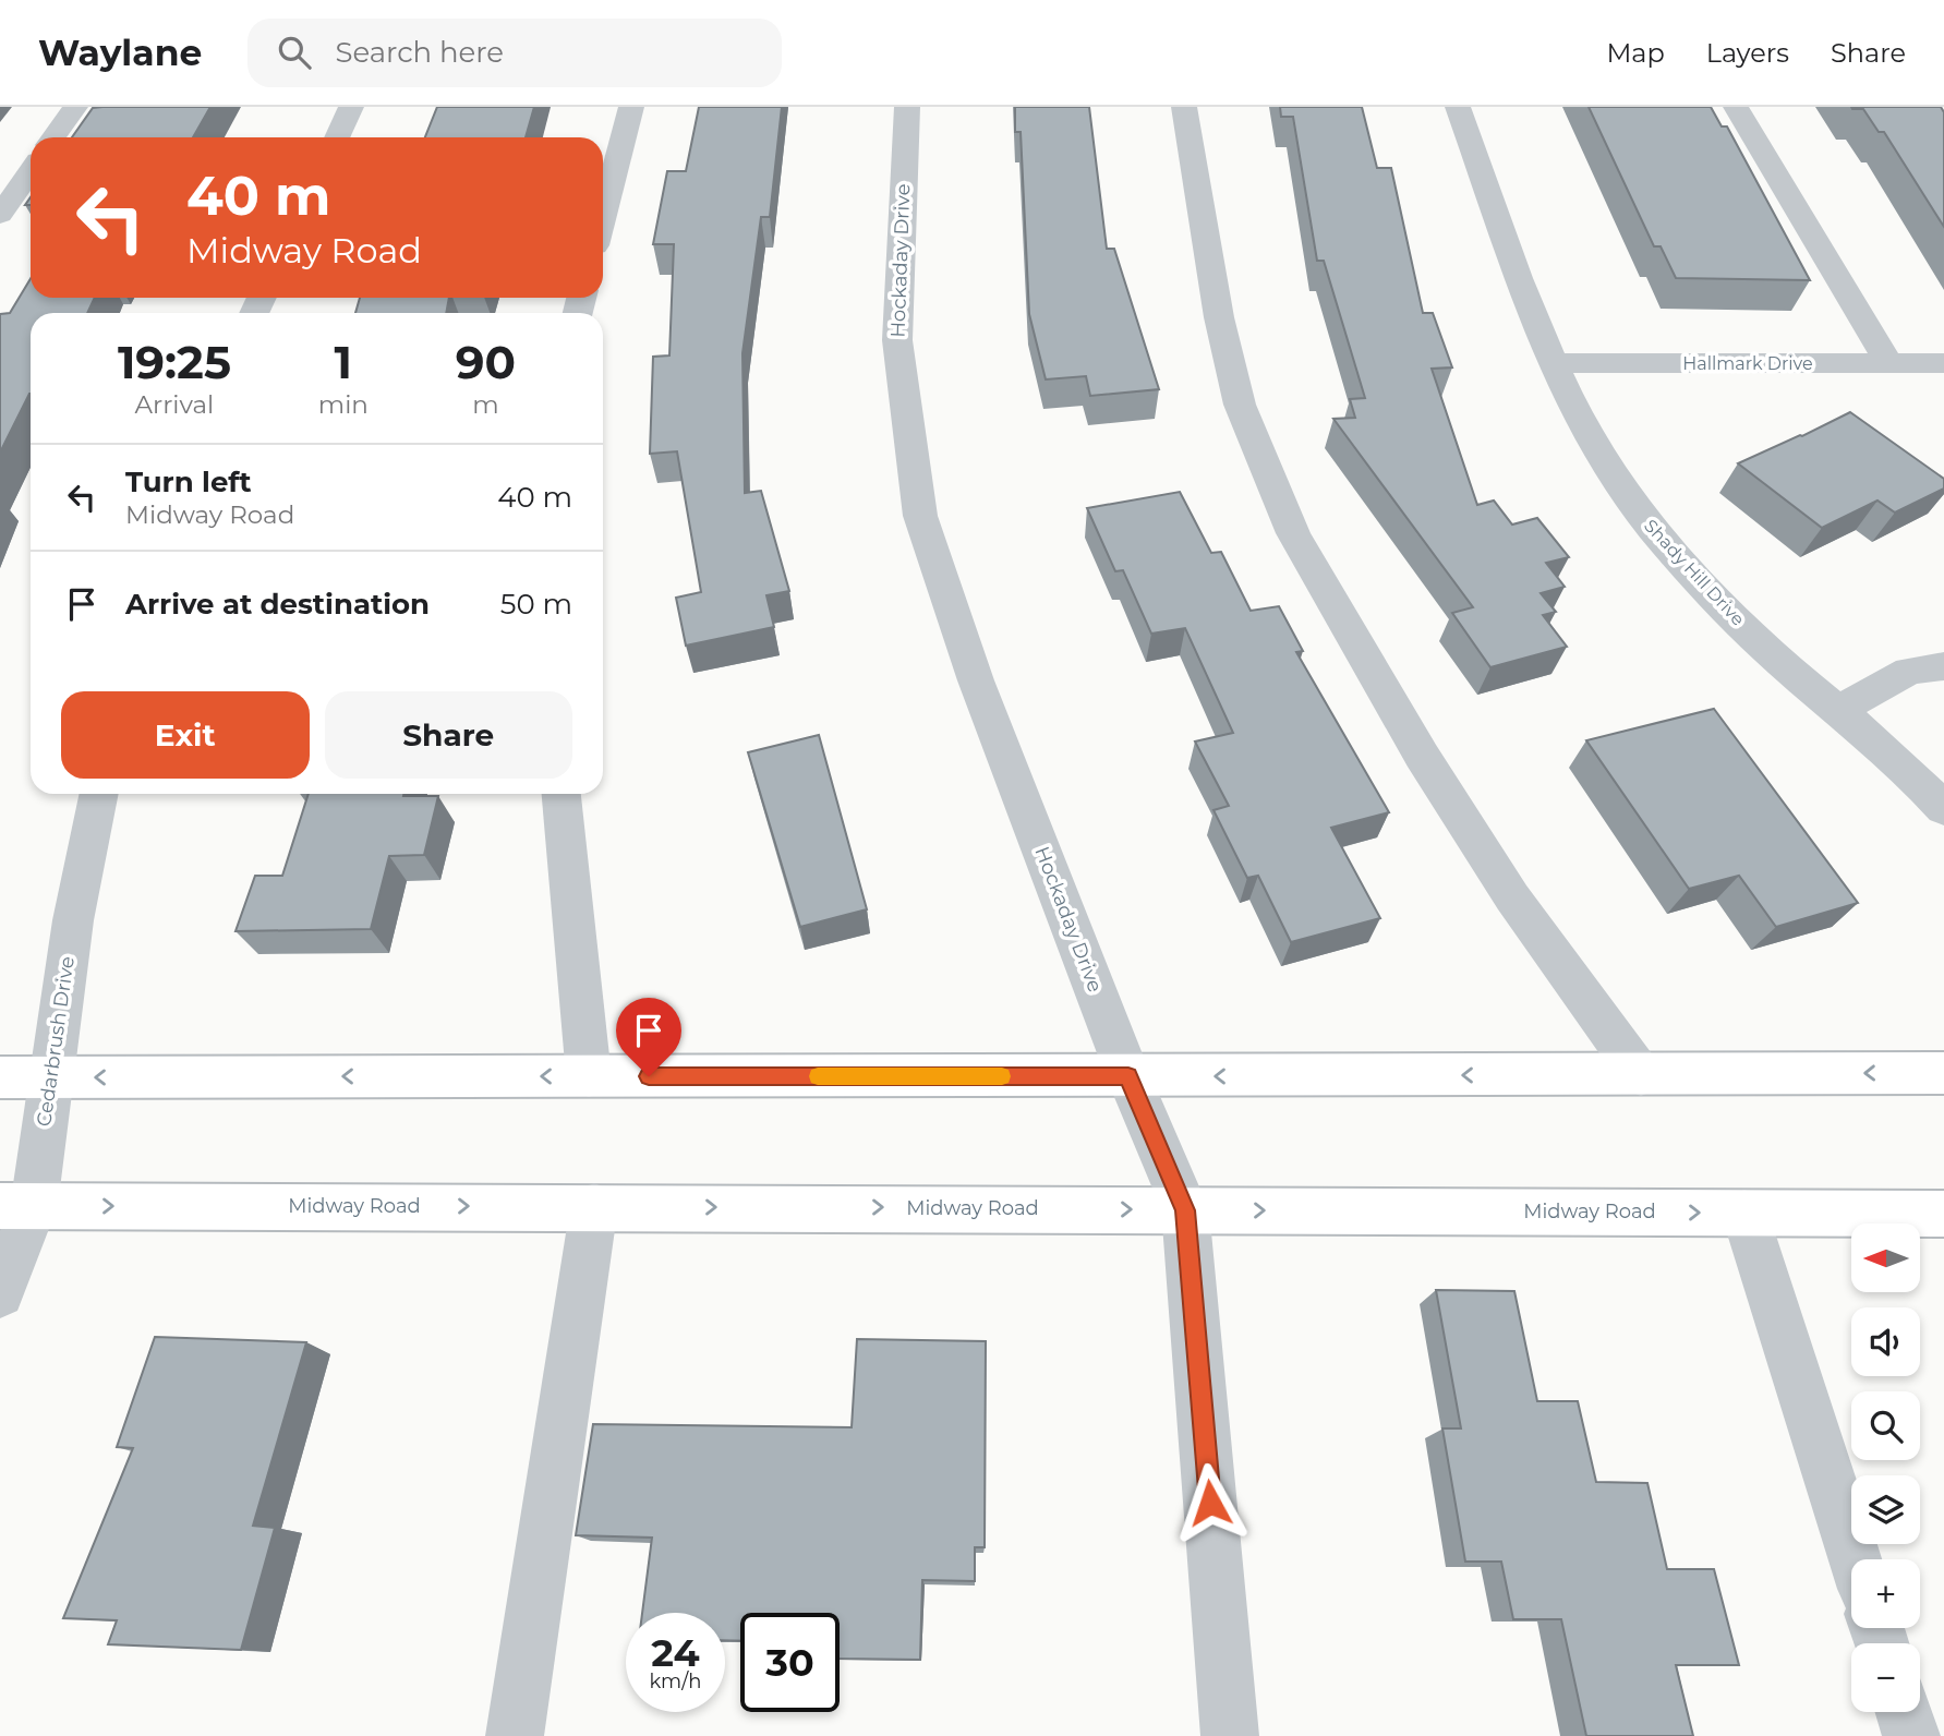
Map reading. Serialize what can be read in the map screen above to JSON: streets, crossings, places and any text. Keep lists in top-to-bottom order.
{
  "streets": {
    "main road": ["Midway Road"],
    "street": [
      "Hockaday Drive",
      "Hallmark Drive",
      "Shady Hill Drive",
      "Cedarbrush Drive"
    ]
  },
  "crossings": [
    ["Hockaday Drive", "Midway Road"],
    ["Hallmark Drive", "Shady Hill Drive"],
    ["Cedarbrush Drive", "Midway Road"]
  ],
  "north": "left",
  "page": {
    "header": "Waylane",
    "search": "Search here",
    "nav": ["Map", "Layers", "Share"],
    "turn": ["40 m", "Midway Road"],
    "eta": [
      "19:25",
      "Arrival",
      "1",
      "min",
      "90",
      "m"
    ],
    "list": [
      {
        "name": "Turn left",
        "note": "Midway Road",
        "value": "40 m"
      },
      {
        "name": "Arrive at destination",
        "value": "50 m"
      }
    ],
    "buttons": ["Exit", "Share"],
    "map_buttons": ["+", "−"],
    "speed": "24 km/h",
    "limit": "30"
  }
}
